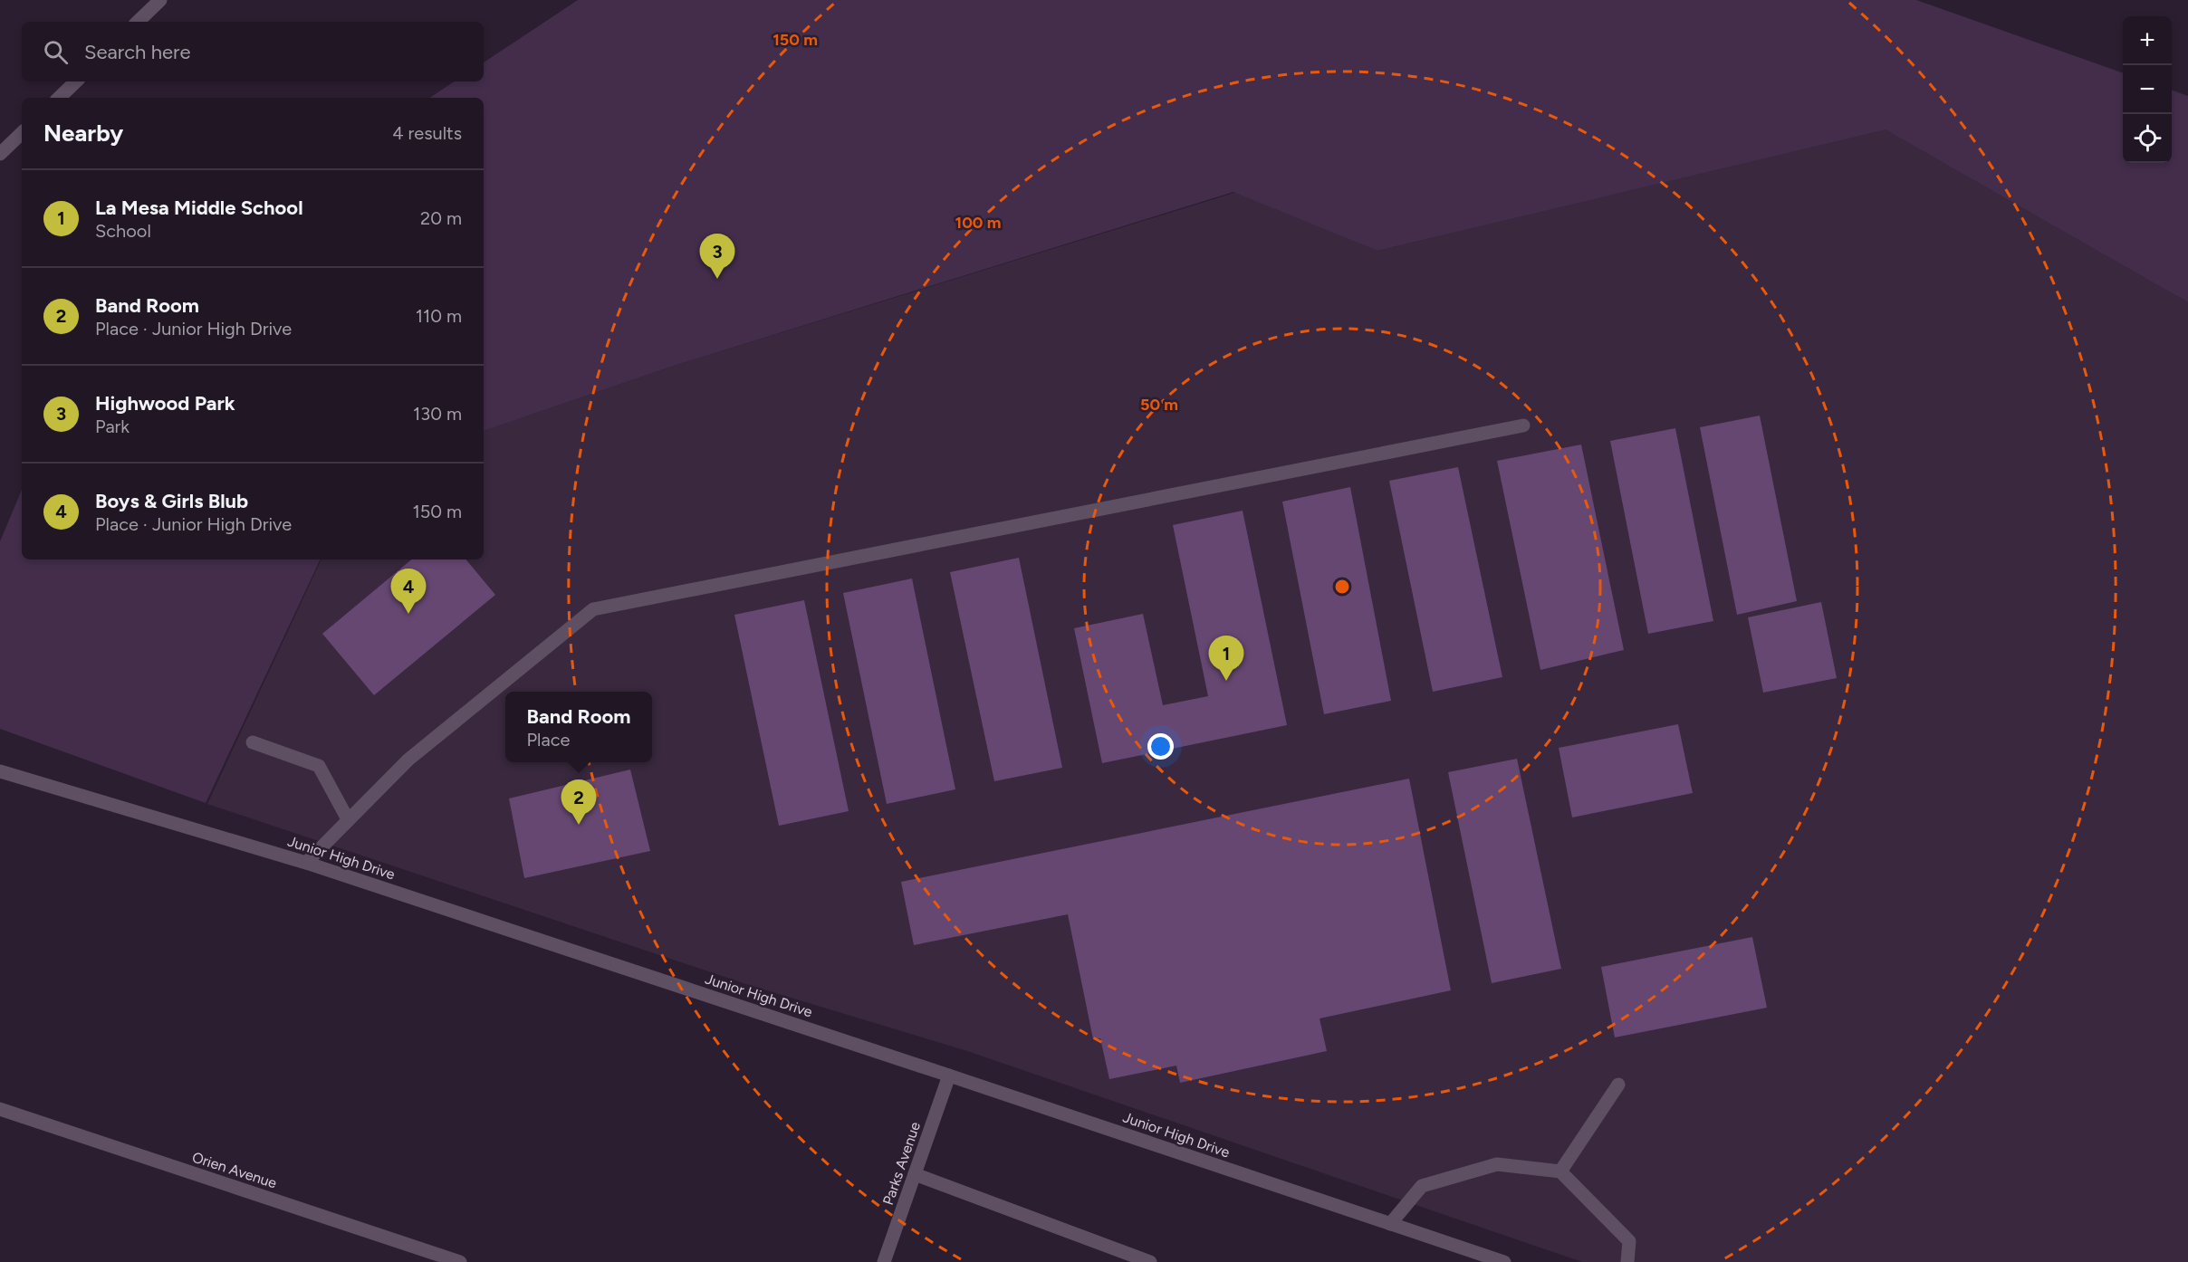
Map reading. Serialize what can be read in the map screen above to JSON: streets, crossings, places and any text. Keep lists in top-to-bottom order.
{
  "streets": {
    "street": ["Junior High Drive", "Parks Avenue", "Orien Avenue"]
  },
  "crossings": [
    ["Junior High Drive", "Parks Avenue"]
  ],
  "page": {
    "map_buttons": ["+", "−"],
    "search": "Search here",
    "heading": ["Nearby", "4 results"],
    "list": [
      {
        "mark": "1",
        "name": "La Mesa Middle School",
        "note": "School",
        "value": "20 m"
      },
      {
        "mark": "2",
        "name": "Band Room",
        "note": "Place · Junior High Drive",
        "value": "110 m"
      },
      {
        "mark": "3",
        "name": "Highwood Park",
        "note": "Park",
        "value": "130 m"
      },
      {
        "mark": "4",
        "name": "Boys & Girls Blub",
        "note": "Place · Junior High Drive",
        "value": "150 m"
      }
    ],
    "pins": [
      "3",
      "4",
      "1",
      "2"
    ],
    "popup": ["Band Room", "Place"]
  },
  "rings": ["150 m", "100 m", "50 m"]
}
